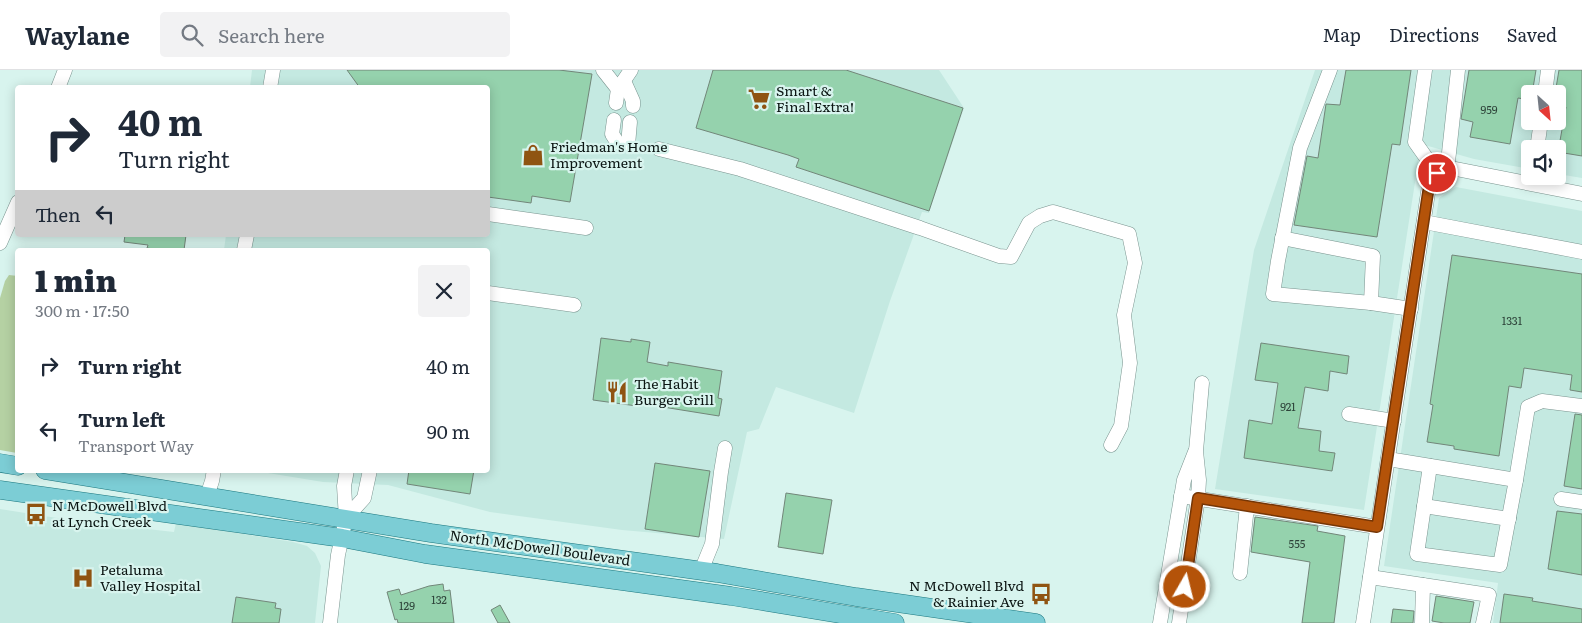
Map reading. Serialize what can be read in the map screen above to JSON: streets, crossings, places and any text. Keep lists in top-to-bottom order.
{
  "streets": {
    "main road": ["North McDowell Boulevard"]
  },
  "places": {
    "supermarket": ["Smart & Final Extra!"],
    "shop": ["Friedman's Home Improvement"],
    "restaurant": ["The Habit Burger Grill"],
    "bus stop": ["N McDowell Blvd at Lynch Creek", "N McDowell Blvd & Rainier Ave"],
    "hospital": ["Petaluma Valley Hospital"]
  },
  "house_numbers": [
    "959",
    "1331",
    "921",
    "555",
    "132",
    "129"
  ],
  "north": "bottom right",
  "page": {
    "header": "Waylane",
    "search": "Search here",
    "nav": ["Map", "Directions", "Saved"],
    "turn": ["40 m", "Turn right"],
    "then": "Then",
    "heading": ["1 min", "300 m · 17:50"],
    "list": [
      {
        "name": "Turn right",
        "value": "40 m"
      },
      {
        "name": "Turn left",
        "note": "Transport Way",
        "value": "90 m"
      }
    ]
  }
}
